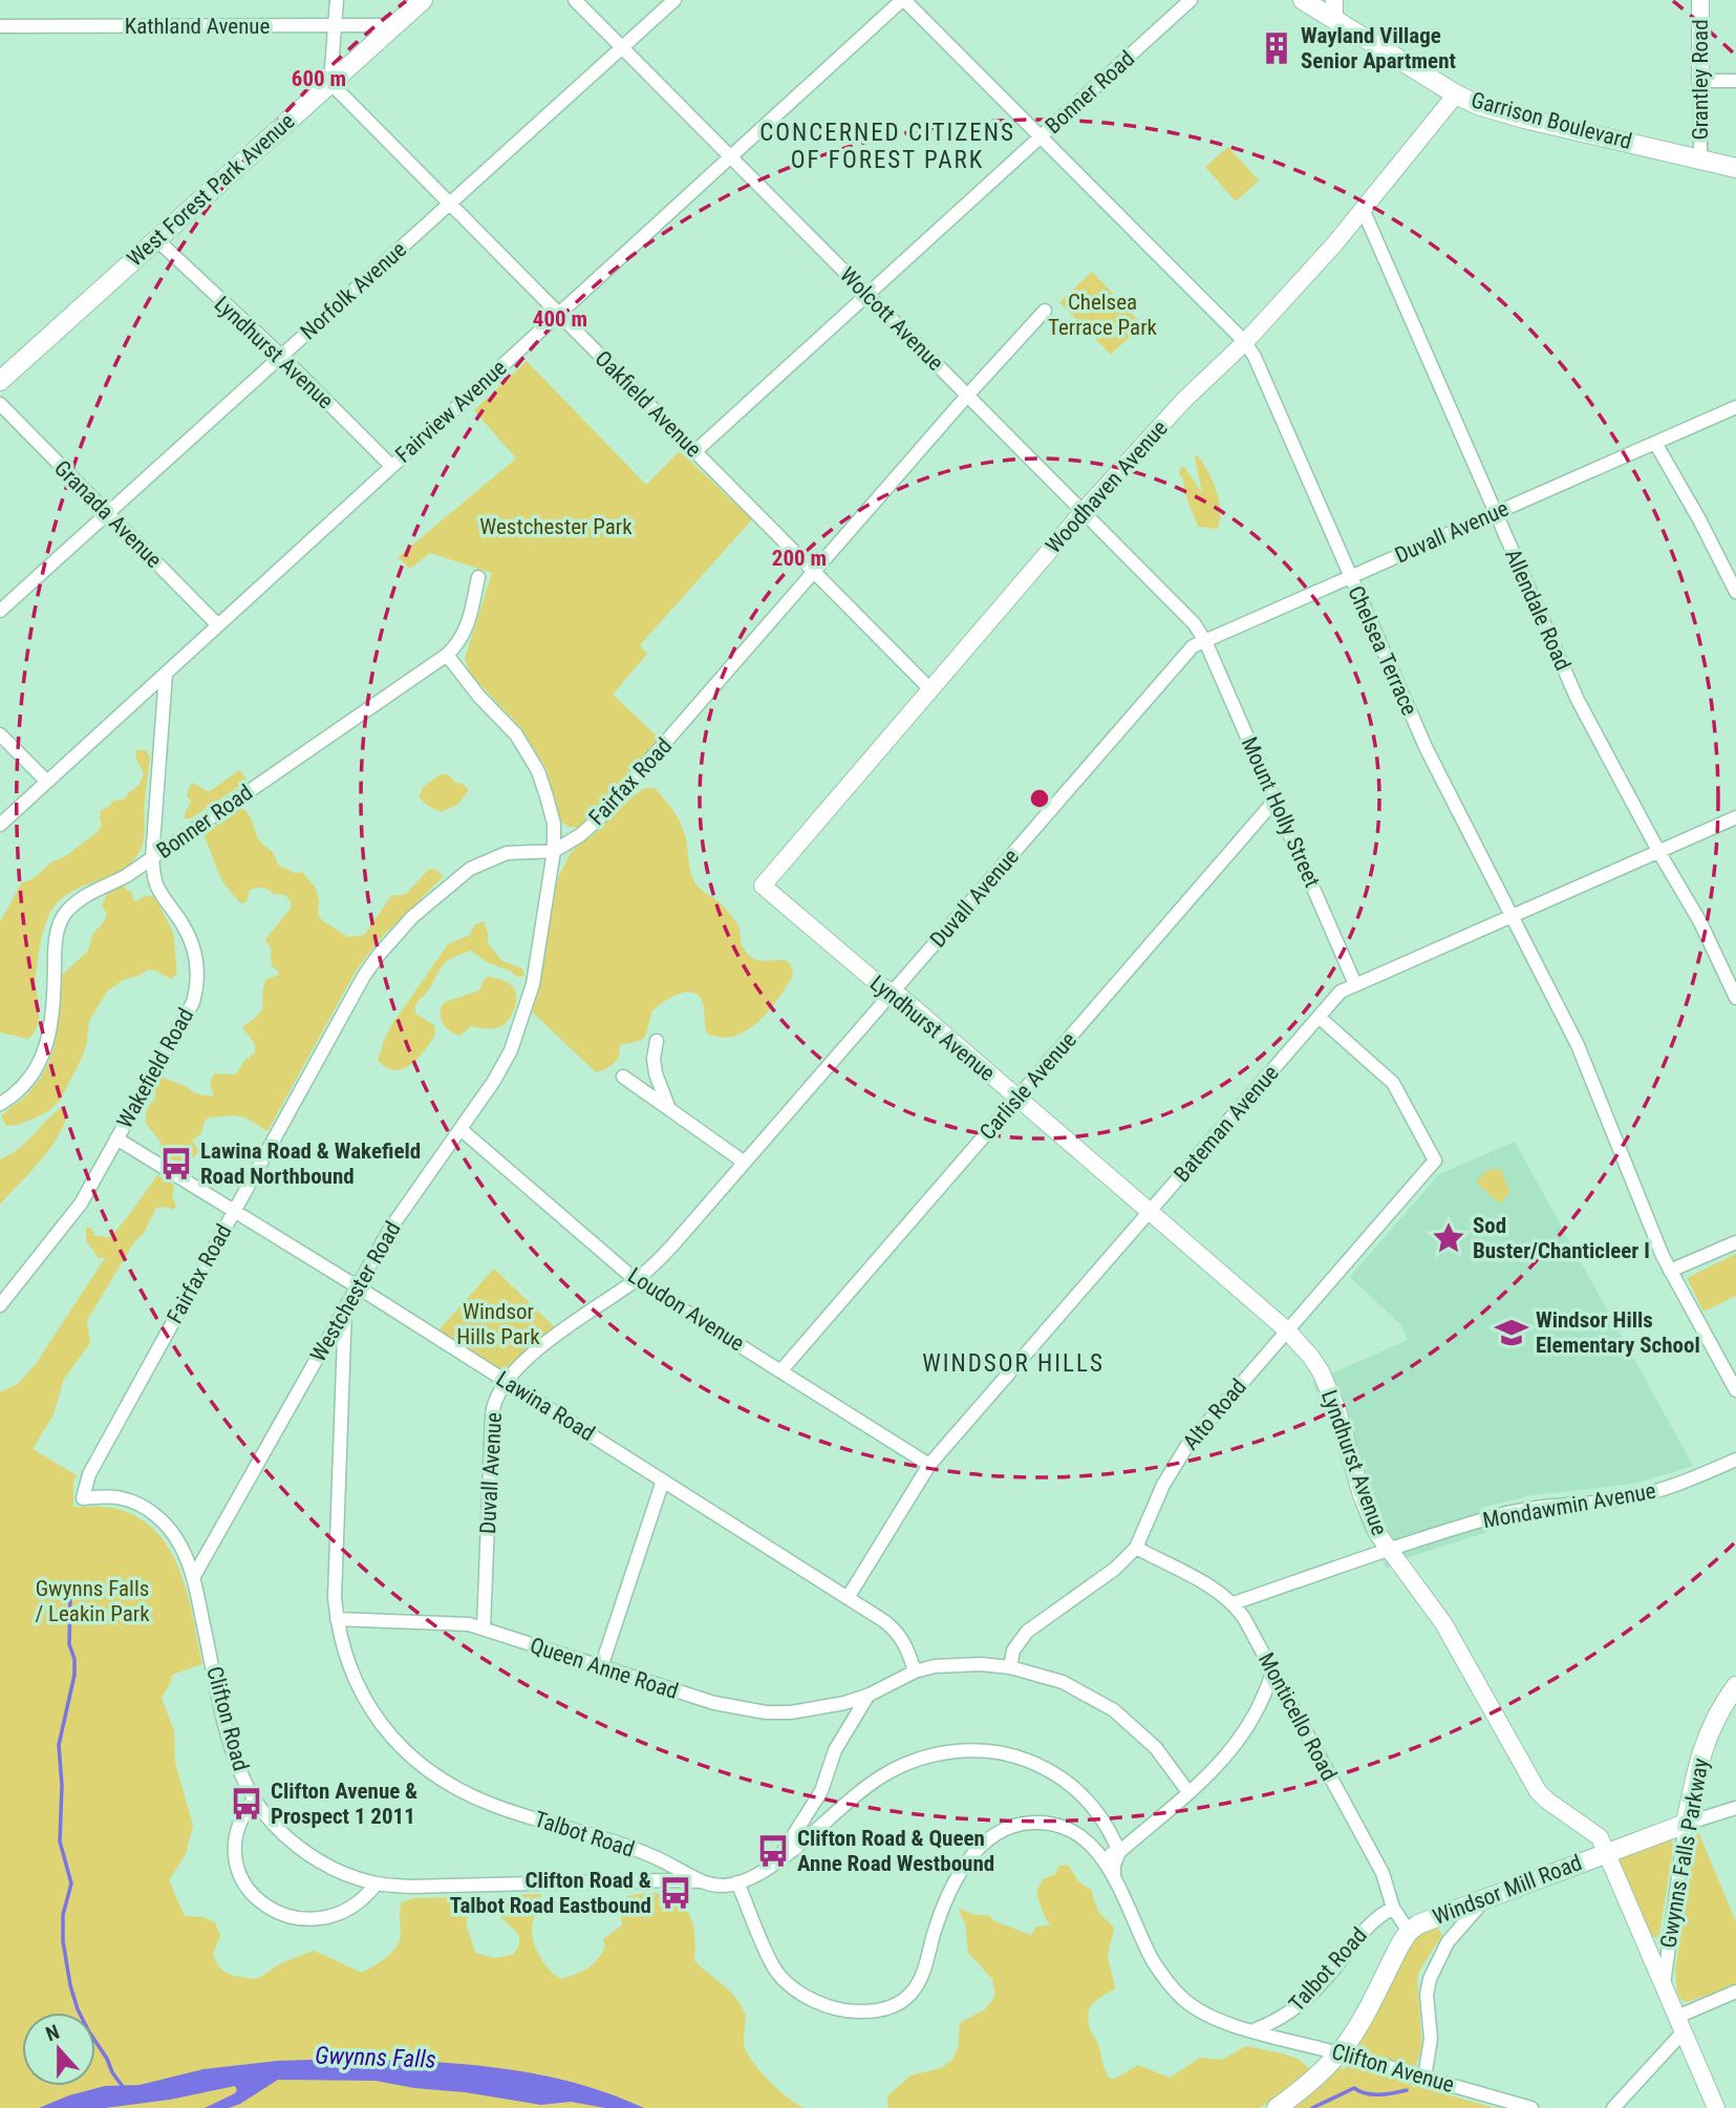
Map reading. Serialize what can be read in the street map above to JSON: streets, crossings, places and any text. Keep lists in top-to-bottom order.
{
  "streets": {
    "main road": [
      "Garrison Boulevard",
      "West Forest Park Avenue",
      "Gwynns Falls Parkway",
      "Windsor Mill Road"
    ],
    "street": [
      "Kathland Avenue",
      "Grantley Road",
      "Bonner Road",
      "Norfolk Avenue",
      "Wolcott Avenue",
      "Lyndhurst Avenue",
      "Oakfield Avenue",
      "Fairview Avenue",
      "Woodhaven Avenue",
      "Granada Avenue",
      "Duvall Avenue",
      "Allendale Road",
      "Chelsea Terrace",
      "Fairfax Road",
      "Mount Holly Street",
      "Wakefield Road",
      "Carlisle Avenue",
      "Bateman Avenue",
      "Westchester Road",
      "Loudon Avenue",
      "Lawina Road",
      "Alto Road",
      "Mondawmin Avenue",
      "Queen Anne Road",
      "Monticello Road",
      "Clifton Road",
      "Talbot Road",
      "Clifton Avenue"
    ]
  },
  "crossings": [
    ["Kathland Avenue", "West Forest Park Avenue"],
    ["Grantley Road", "Garrison Boulevard"],
    ["Bonner Road", "Wolcott Avenue"],
    ["Bonner Road", "Oakfield Avenue"],
    ["Bonner Road", "Chelsea Terrace"],
    ["Bonner Road", "Wakefield Road"],
    ["Bonner Road", "Westchester Road"],
    ["Garrison Boulevard", "Woodhaven Avenue"],
    ["West Forest Park Avenue", "Lyndhurst Avenue"],
    ["West Forest Park Avenue", "Oakfield Avenue"],
    ["Norfolk Avenue", "Wolcott Avenue"],
    ["Norfolk Avenue", "Lyndhurst Avenue"],
    ["Norfolk Avenue", "Oakfield Avenue"],
    ["Norfolk Avenue", "Granada Avenue"],
    ["Wolcott Avenue", "Fairview Avenue"],
    ["Wolcott Avenue", "Woodhaven Avenue"],
    ["Wolcott Avenue", "Duvall Avenue"],
    ["Wolcott Avenue", "Fairfax Road"],
    ["Wolcott Avenue", "Mount Holly Street"],
    ["Lyndhurst Avenue", "Fairview Avenue"],
    ["Lyndhurst Avenue", "Woodhaven Avenue"],
    ["Lyndhurst Avenue", "Duvall Avenue"],
    ["Lyndhurst Avenue", "Carlisle Avenue"],
    ["Lyndhurst Avenue", "Bateman Avenue"],
    ["Lyndhurst Avenue", "Alto Road"],
    ["Lyndhurst Avenue", "Mondawmin Avenue"],
    ["Lyndhurst Avenue", "Gwynns Falls Parkway"],
    ["Lyndhurst Avenue", "Windsor Mill Road"],
    ["Oakfield Avenue", "Fairview Avenue"],
    ["Oakfield Avenue", "Woodhaven Avenue"],
    ["Oakfield Avenue", "Fairfax Road"],
    ["Fairview Avenue", "Granada Avenue"],
    ["Fairview Avenue", "Chelsea Terrace"],
    ["Fairview Avenue", "Wakefield Road"],
    ["Woodhaven Avenue", "Allendale Road"],
    ["Woodhaven Avenue", "Chelsea Terrace"],
    ["Duvall Avenue", "Allendale Road"],
    ["Duvall Avenue", "Chelsea Terrace"],
    ["Duvall Avenue", "Mount Holly Street"],
    ["Duvall Avenue", "Loudon Avenue"],
    ["Duvall Avenue", "Lawina Road"],
    ["Duvall Avenue", "Queen Anne Road"],
    ["Allendale Road", "Bateman Avenue"],
    ["Chelsea Terrace", "Bateman Avenue"],
    ["Fairfax Road", "Westchester Road"],
    ["Fairfax Road", "Lawina Road"],
    ["Fairfax Road", "Clifton Road"],
    ["Mount Holly Street", "Carlisle Avenue"],
    ["Mount Holly Street", "Bateman Avenue"],
    ["Wakefield Road", "Lawina Road"],
    ["Carlisle Avenue", "Loudon Avenue"],
    ["Bateman Avenue", "Loudon Avenue"],
    ["Bateman Avenue", "Lawina Road"],
    ["Bateman Avenue", "Alto Road"],
    ["Westchester Road", "Loudon Avenue"],
    ["Westchester Road", "Lawina Road"],
    ["Westchester Road", "Clifton Road"],
    ["Westchester Road", "Talbot Road"],
    ["Lawina Road", "Queen Anne Road"],
    ["Alto Road", "Queen Anne Road"],
    ["Alto Road", "Monticello Road"],
    ["Mondawmin Avenue", "Monticello Road"],
    ["Queen Anne Road", "Talbot Road"],
    ["Monticello Road", "Talbot Road"],
    ["Monticello Road", "Windsor Mill Road"],
    ["Clifton Road", "Talbot Road"],
    ["Talbot Road", "Clifton Avenue"],
    ["Gwynns Falls Parkway", "Windsor Mill Road"]
  ],
  "districts": ["CONCERNED CITIZENS OF FOREST PARK", "WINDSOR HILLS"],
  "water": ["Gwynns Falls"],
  "parks": [
    "Chelsea Terrace Park",
    "Westchester Park",
    "Windsor Hills Park",
    "Gwynns Falls / Leakin Park"
  ],
  "places": {
    "building": ["Wayland Village Senior Apartment"],
    "bus stop": [
      "Lawina Road & Wakefield Road Northbound",
      "Clifton Avenue & Prospect 1 2011",
      "Clifton Road & Queen Anne Road Westbound",
      "Clifton Road & Talbot Road Eastbound"
    ],
    "place": ["Sod Buster/Chanticleer I"],
    "school or university": ["Windsor Hills Elementary School"]
  },
  "north": "top",
  "rings": ["600 m", "400 m", "200 m"]
}
